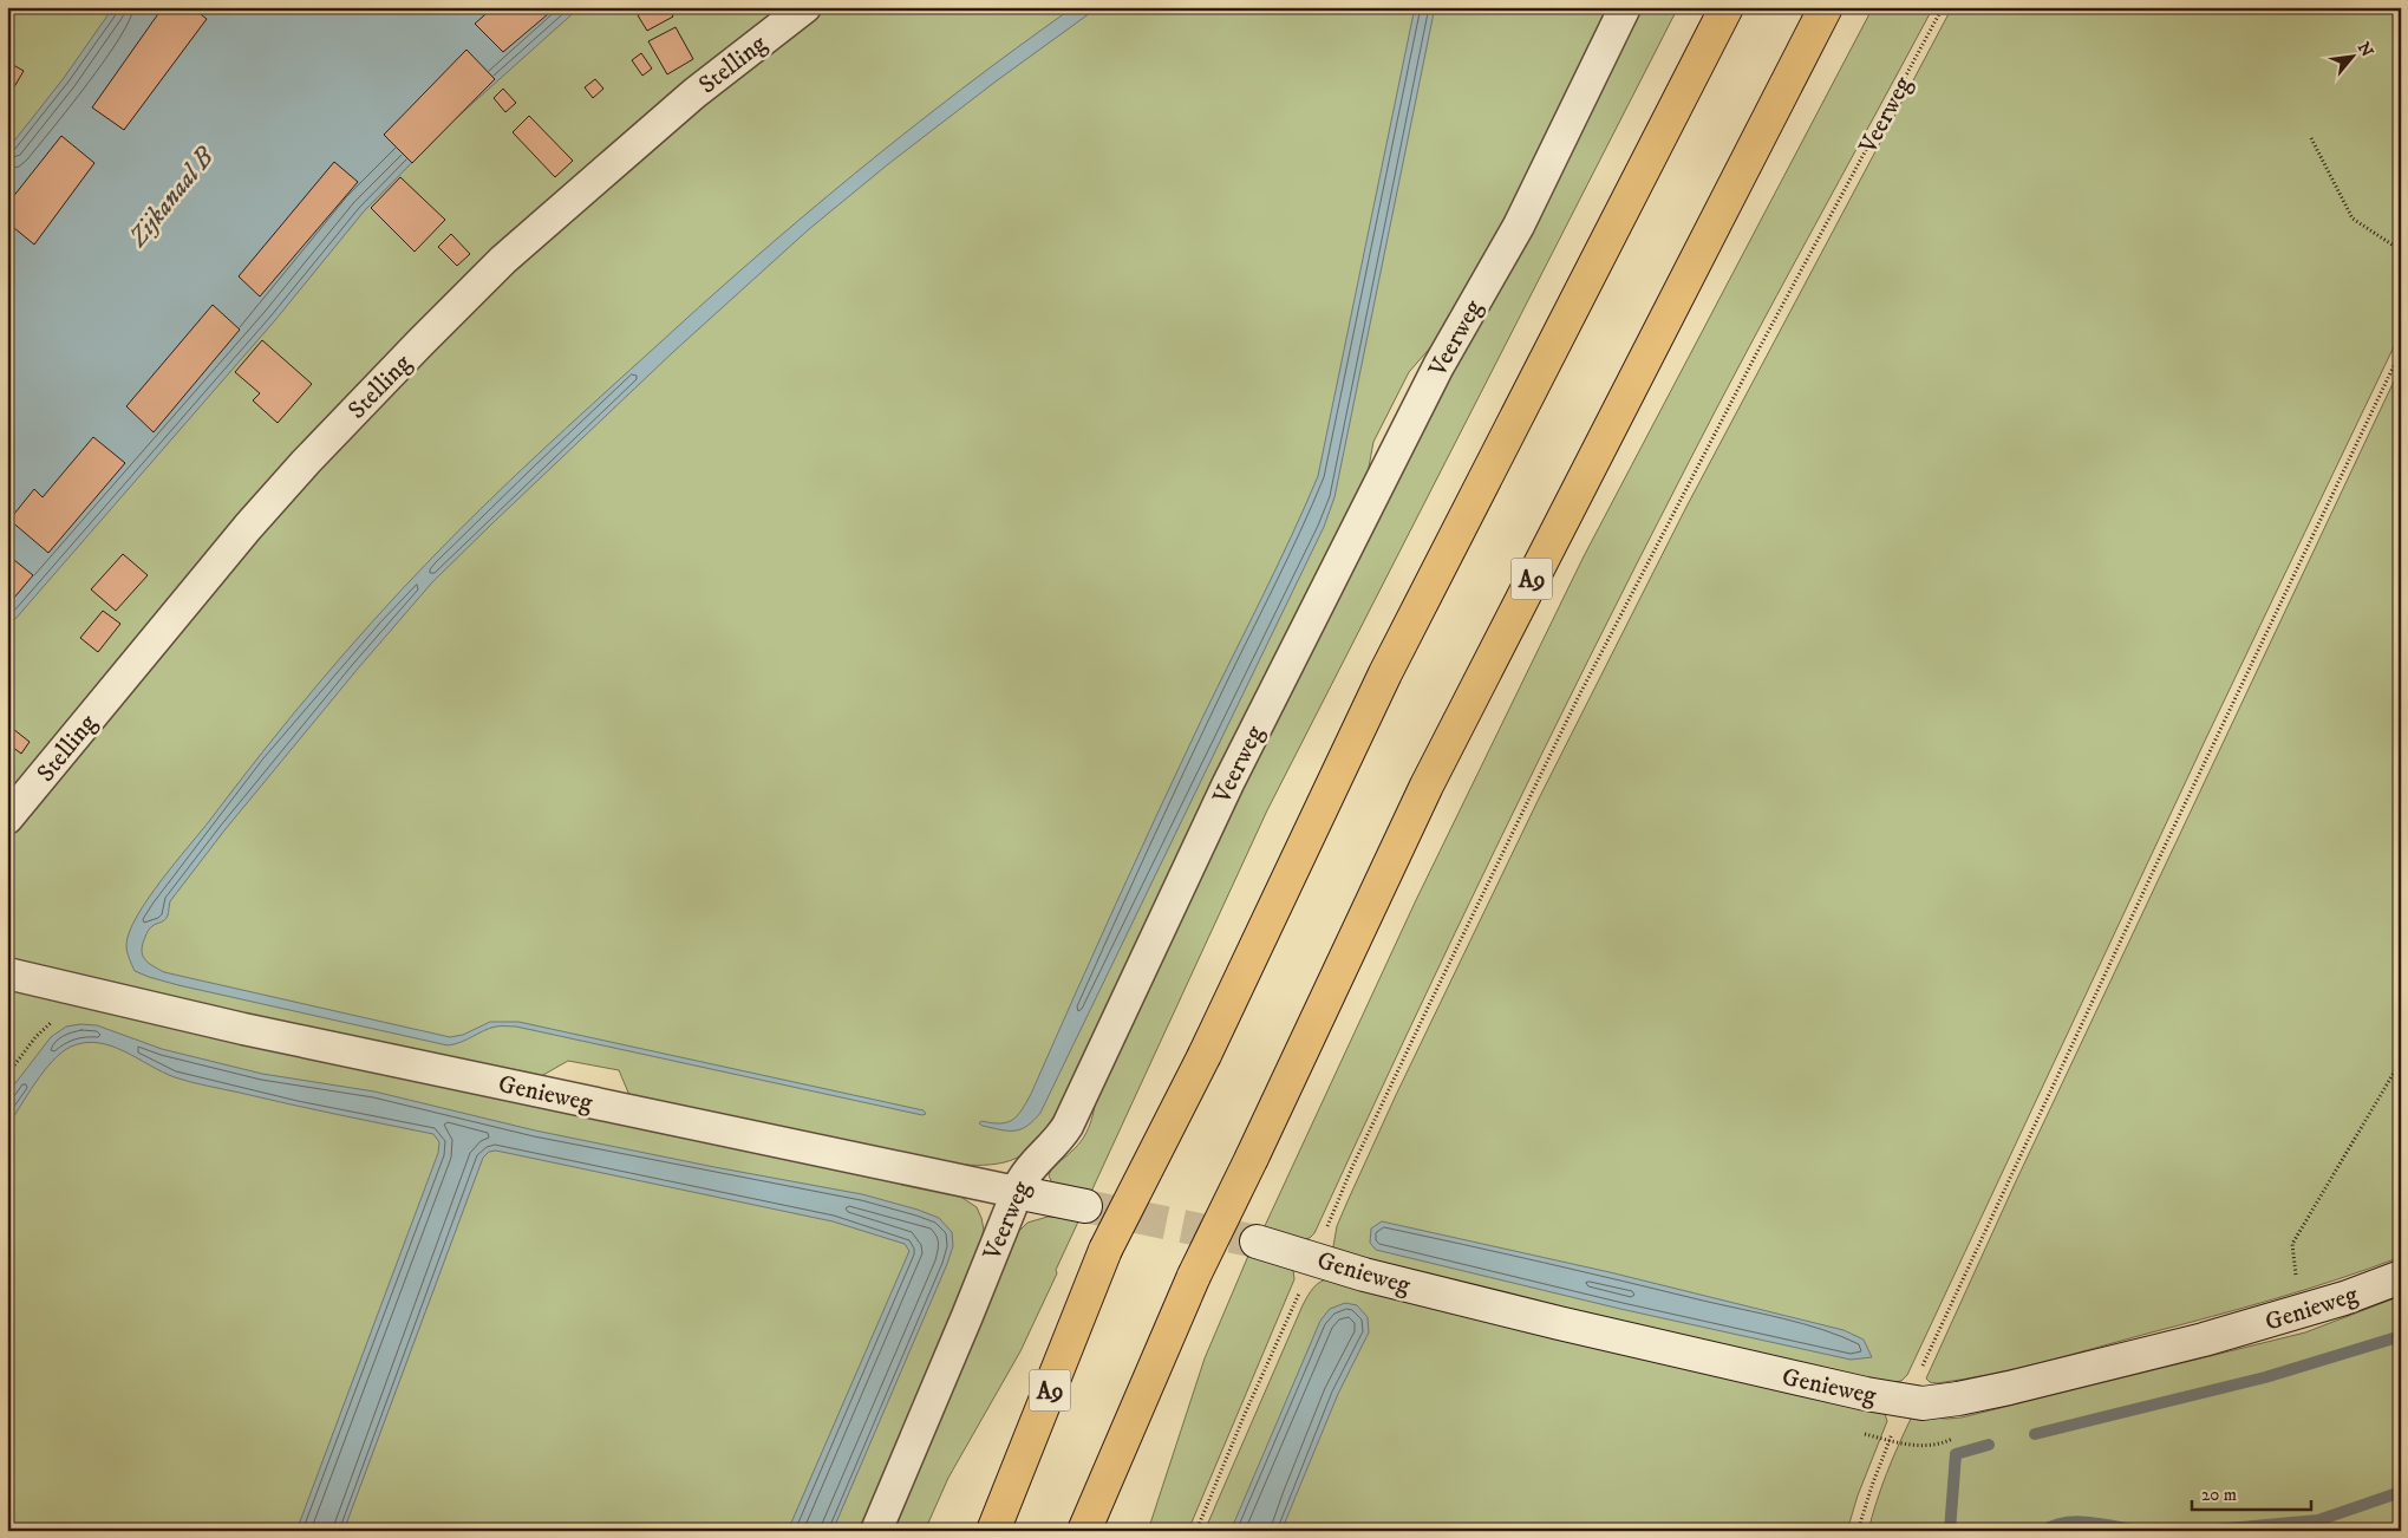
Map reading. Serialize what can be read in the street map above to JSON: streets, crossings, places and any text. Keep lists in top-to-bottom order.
{
  "streets": {
    "highway": ["A9"],
    "street": ["Stelling", "Veerweg", "Genieweg"]
  },
  "crossings": [
    ["Veerweg", "Genieweg"]
  ],
  "water": ["Zijkanaal B"],
  "scale_bar": "20 m",
  "north": "top right"
}
